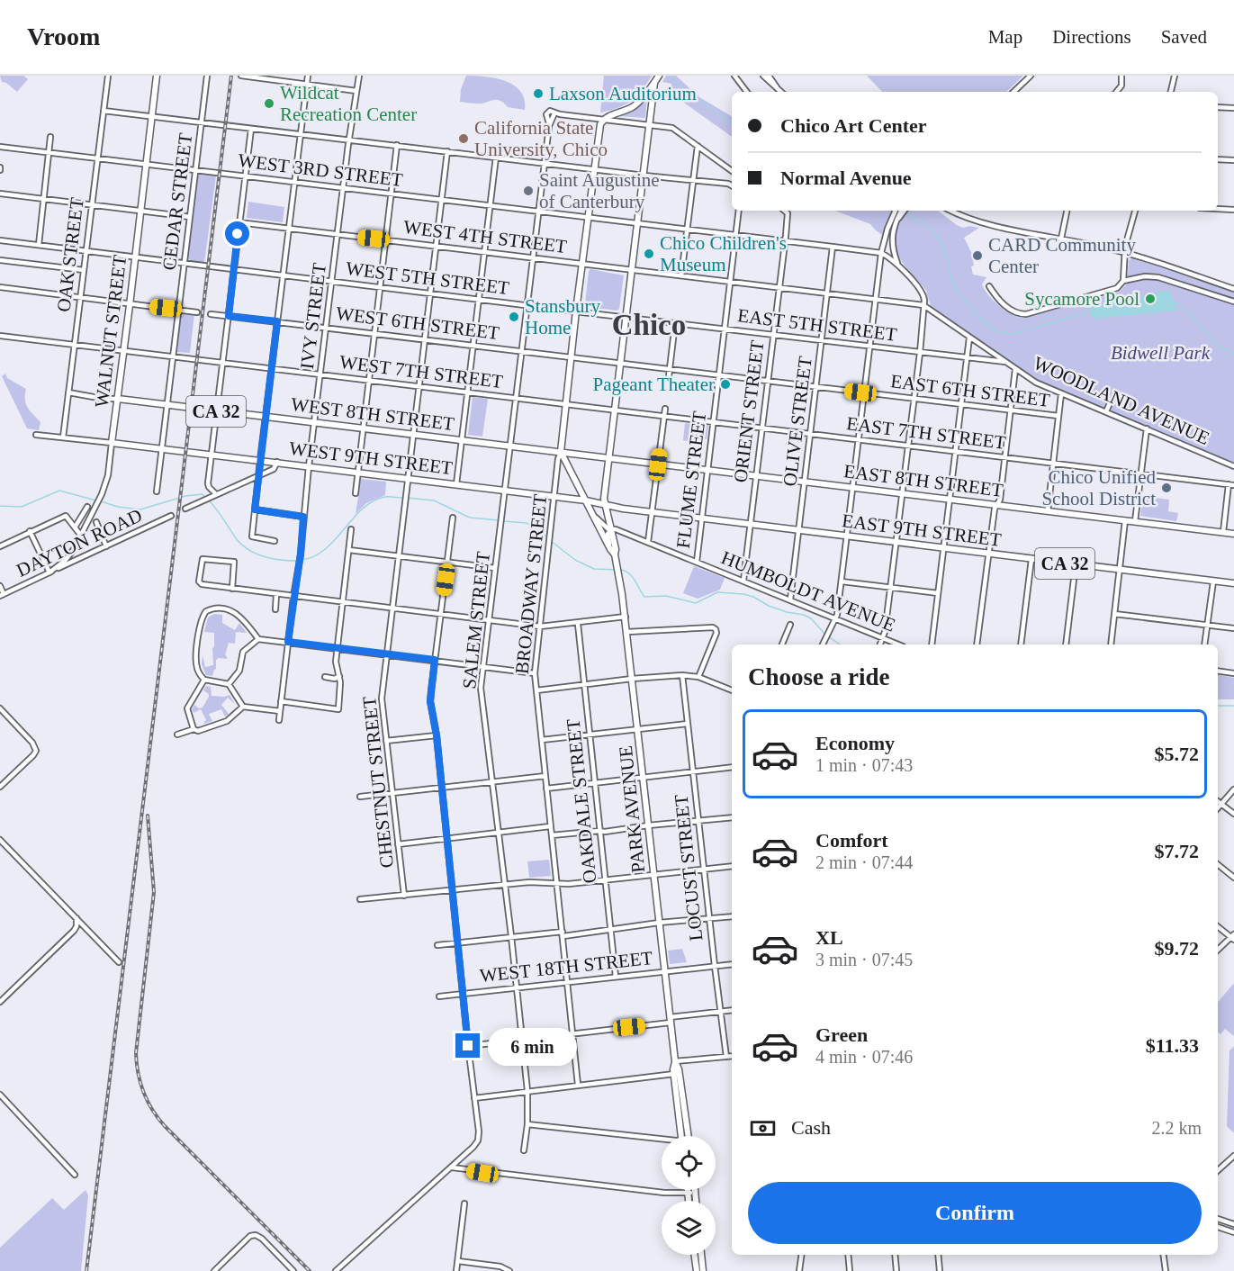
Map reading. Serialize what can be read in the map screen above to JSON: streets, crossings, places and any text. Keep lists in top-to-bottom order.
{
  "streets": {
    "main road": [
      "WALNUT STREET",
      "CA 32",
      "WEST 8TH STREET",
      "WEST 9TH STREET",
      "EAST 8TH STREET",
      "EAST 9TH STREET",
      "BROADWAY STREET",
      "PARK AVENUE"
    ],
    "street": [
      "WEST 3RD STREET",
      "CEDAR STREET",
      "WEST 4TH STREET",
      "OAK STREET",
      "WEST 5TH STREET",
      "IVY STREET",
      "WEST 6TH STREET",
      "EAST 5TH STREET",
      "WEST 7TH STREET",
      "EAST 6TH STREET",
      "WOODLAND AVENUE",
      "ORIENT STREET",
      "OLIVE STREET",
      "EAST 7TH STREET",
      "FLUME STREET",
      "DAYTON ROAD",
      "HUMBOLDT AVENUE",
      "SALEM STREET",
      "CHESTNUT STREET",
      "OAKDALE STREET",
      "LOCUST STREET",
      "WEST 18TH STREET"
    ]
  },
  "crossings": [
    ["WEST 3RD STREET", "CEDAR STREET"],
    ["WEST 3RD STREET", "OAK STREET"],
    ["WEST 3RD STREET", "IVY STREET"],
    ["WEST 3RD STREET", "WALNUT STREET"],
    ["WEST 3RD STREET", "ORIENT STREET"],
    ["WEST 3RD STREET", "OLIVE STREET"],
    ["WEST 3RD STREET", "FLUME STREET"],
    ["WEST 3RD STREET", "BROADWAY STREET"],
    ["WEST 3RD STREET", "SALEM STREET"],
    ["WEST 3RD STREET", "CHESTNUT STREET"],
    ["WEST 3RD STREET", "PARK AVENUE"],
    ["CEDAR STREET", "WEST 5TH STREET"],
    ["CEDAR STREET", "WEST 7TH STREET"],
    ["CEDAR STREET", "WEST 8TH STREET"],
    ["CEDAR STREET", "WEST 9TH STREET"],
    ["WEST 4TH STREET", "IVY STREET"],
    ["WEST 4TH STREET", "WOODLAND AVENUE"],
    ["WEST 4TH STREET", "ORIENT STREET"],
    ["WEST 4TH STREET", "OLIVE STREET"],
    ["WEST 4TH STREET", "FLUME STREET"],
    ["WEST 4TH STREET", "BROADWAY STREET"],
    ["WEST 4TH STREET", "SALEM STREET"],
    ["WEST 4TH STREET", "CHESTNUT STREET"],
    ["WEST 4TH STREET", "PARK AVENUE"],
    ["OAK STREET", "WEST 5TH STREET"],
    ["OAK STREET", "WEST 7TH STREET"],
    ["OAK STREET", "WEST 8TH STREET"],
    ["OAK STREET", "WEST 9TH STREET"],
    ["WEST 5TH STREET", "IVY STREET"],
    ["WEST 5TH STREET", "EAST 5TH STREET"],
    ["WEST 5TH STREET", "WALNUT STREET"],
    ["WEST 5TH STREET", "BROADWAY STREET"],
    ["WEST 5TH STREET", "SALEM STREET"],
    ["WEST 5TH STREET", "CHESTNUT STREET"],
    ["WEST 5TH STREET", "PARK AVENUE"],
    ["IVY STREET", "WEST 6TH STREET"],
    ["IVY STREET", "WEST 7TH STREET"],
    ["IVY STREET", "WEST 8TH STREET"],
    ["IVY STREET", "WEST 9TH STREET"],
    ["WEST 6TH STREET", "EAST 6TH STREET"],
    ["WEST 6TH STREET", "BROADWAY STREET"],
    ["WEST 6TH STREET", "SALEM STREET"],
    ["WEST 6TH STREET", "CHESTNUT STREET"],
    ["WEST 6TH STREET", "PARK AVENUE"],
    ["EAST 5TH STREET", "WOODLAND AVENUE"],
    ["EAST 5TH STREET", "ORIENT STREET"],
    ["EAST 5TH STREET", "OLIVE STREET"],
    ["EAST 5TH STREET", "FLUME STREET"],
    ["EAST 5TH STREET", "PARK AVENUE"],
    ["WALNUT STREET", "WEST 7TH STREET"],
    ["WALNUT STREET", "WEST 8TH STREET"],
    ["WALNUT STREET", "WEST 9TH STREET"],
    ["WALNUT STREET", "DAYTON ROAD"],
    ["WEST 7TH STREET", "EAST 7TH STREET"],
    ["WEST 7TH STREET", "BROADWAY STREET"],
    ["WEST 7TH STREET", "SALEM STREET"],
    ["WEST 7TH STREET", "CHESTNUT STREET"],
    ["WEST 7TH STREET", "PARK AVENUE"],
    ["EAST 6TH STREET", "ORIENT STREET"],
    ["EAST 6TH STREET", "OLIVE STREET"],
    ["EAST 6TH STREET", "FLUME STREET"],
    ["EAST 6TH STREET", "PARK AVENUE"],
    ["ORIENT STREET", "EAST 7TH STREET"],
    ["ORIENT STREET", "EAST 8TH STREET"],
    ["ORIENT STREET", "EAST 9TH STREET"],
    ["ORIENT STREET", "HUMBOLDT AVENUE"],
    ["WEST 8TH STREET", "EAST 8TH STREET"],
    ["WEST 8TH STREET", "BROADWAY STREET"],
    ["WEST 8TH STREET", "SALEM STREET"],
    ["WEST 8TH STREET", "CHESTNUT STREET"],
    ["WEST 8TH STREET", "PARK AVENUE"],
    ["OLIVE STREET", "EAST 7TH STREET"],
    ["OLIVE STREET", "EAST 8TH STREET"],
    ["OLIVE STREET", "EAST 9TH STREET"],
    ["OLIVE STREET", "HUMBOLDT AVENUE"],
    ["EAST 7TH STREET", "FLUME STREET"],
    ["EAST 7TH STREET", "PARK AVENUE"],
    ["WEST 9TH STREET", "EAST 9TH STREET"],
    ["WEST 9TH STREET", "BROADWAY STREET"],
    ["WEST 9TH STREET", "SALEM STREET"],
    ["WEST 9TH STREET", "CHESTNUT STREET"],
    ["WEST 9TH STREET", "PARK AVENUE"],
    ["FLUME STREET", "EAST 8TH STREET"],
    ["FLUME STREET", "EAST 9TH STREET"],
    ["FLUME STREET", "HUMBOLDT AVENUE"],
    ["EAST 8TH STREET", "PARK AVENUE"],
    ["EAST 9TH STREET", "PARK AVENUE"],
    ["BROADWAY STREET", "SALEM STREET"],
    ["BROADWAY STREET", "WEST 18TH STREET"],
    ["HUMBOLDT AVENUE", "PARK AVENUE"],
    ["SALEM STREET", "WEST 18TH STREET"],
    ["OAKDALE STREET", "WEST 18TH STREET"],
    ["PARK AVENUE", "WEST 18TH STREET"],
    ["LOCUST STREET", "WEST 18TH STREET"]
  ],
  "districts": ["Chico"],
  "parks": ["Bidwell Park"],
  "places": [
    "Laxson Auditorium",
    "Wildcat Recreation Center",
    "California State University, Chico",
    "Saint Augustine of Canterbury",
    "Chico Children's Museum",
    "CARD Community Center",
    "Sycamore Pool",
    "Stansbury Home",
    "Pageant Theater",
    "Chico Unified School District"
  ],
  "page": {
    "header": "Vroom",
    "nav": ["Map", "Directions", "Saved"],
    "banner": ["Chico Art Center", "Normal Avenue"],
    "heading": "Choose a ride",
    "list": [
      {
        "name": "Economy",
        "note": "1 min · 07:43",
        "value": "$5.72"
      },
      {
        "name": "Comfort",
        "note": "2 min · 07:44",
        "value": "$7.72"
      },
      {
        "name": "XL",
        "note": "3 min · 07:45",
        "value": "$9.72"
      },
      {
        "name": "Green",
        "note": "4 min · 07:46",
        "value": "$11.33"
      }
    ],
    "bubble": "6 min",
    "pay": ["Cash", "2.2 km"],
    "buttons": "Confirm"
  }
}
